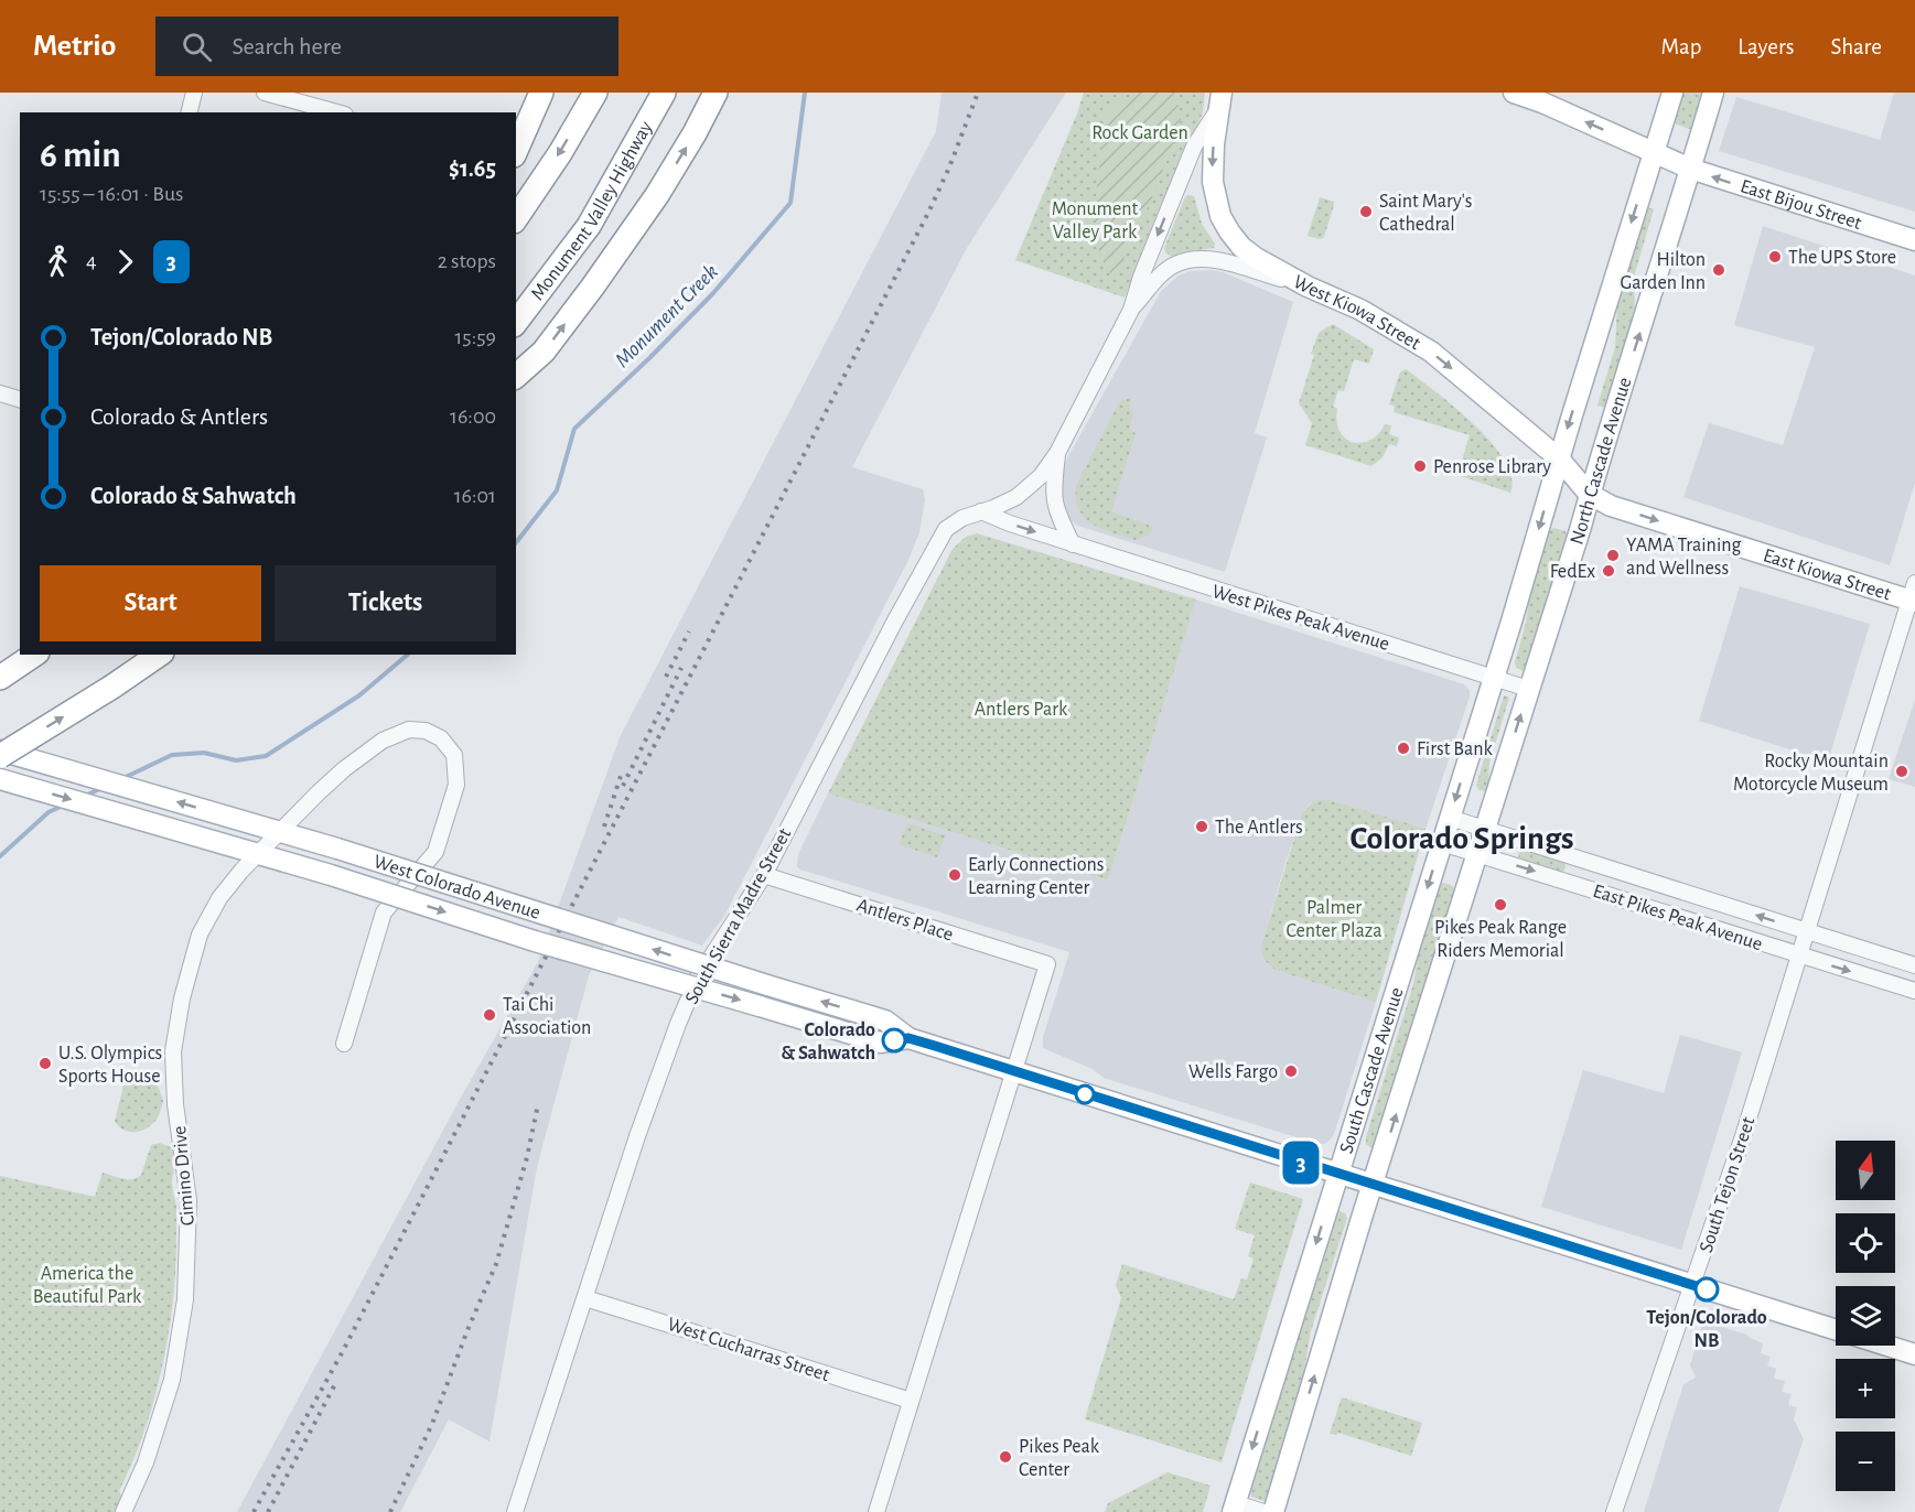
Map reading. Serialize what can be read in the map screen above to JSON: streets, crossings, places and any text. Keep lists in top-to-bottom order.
{
  "streets": {
    "highway": ["Monument Valley Highway"],
    "main road": [
      "East Bijou Street",
      "West Kiowa Street",
      "North Cascade Avenue",
      "East Kiowa Street",
      "West Colorado Avenue",
      "South Cascade Avenue"
    ],
    "street": [
      "West Pikes Peak Avenue",
      "South Sierra Madre Street",
      "East Pikes Peak Avenue",
      "Antlers Place",
      "Cimino Drive",
      "South Tejon Street",
      "West Cucharras Street"
    ]
  },
  "crossings": [
    ["East Bijou Street", "North Cascade Avenue"],
    ["West Kiowa Street", "North Cascade Avenue"],
    ["West Kiowa Street", "East Kiowa Street"],
    ["North Cascade Avenue", "East Kiowa Street"],
    ["North Cascade Avenue", "West Pikes Peak Avenue"],
    ["North Cascade Avenue", "East Pikes Peak Avenue"],
    ["North Cascade Avenue", "South Cascade Avenue"],
    ["East Kiowa Street", "South Tejon Street"],
    ["West Pikes Peak Avenue", "South Sierra Madre Street"],
    ["West Colorado Avenue", "Antlers Place"],
    ["West Colorado Avenue", "South Cascade Avenue"],
    ["West Colorado Avenue", "Cimino Drive"],
    ["West Colorado Avenue", "South Tejon Street"],
    ["South Sierra Madre Street", "Antlers Place"],
    ["South Sierra Madre Street", "West Cucharras Street"],
    ["East Pikes Peak Avenue", "South Cascade Avenue"],
    ["East Pikes Peak Avenue", "South Tejon Street"]
  ],
  "one_way": ["East Bijou Street", "West Kiowa Street", "East Kiowa Street"],
  "districts": ["Colorado Springs"],
  "water": ["Monument Creek"],
  "parks": [
    "Rock Garden",
    "Monument Valley Park",
    "Antlers Park",
    "Palmer Center Plaza",
    "America the Beautiful Park"
  ],
  "places": [
    "Saint Mary's Cathedral",
    "The UPS Store",
    "Hilton Garden Inn",
    "Penrose Library",
    "YAMA Training and Wellness",
    "FedEx",
    "First Bank",
    "Rocky Mountain Motorcycle Museum",
    "The Antlers",
    "Early Connections Learning Center",
    "Pikes Peak Range Riders Memorial",
    "Tai Chi Association",
    "Colorado & Sahwatch",
    "U.S. Olympics Sports House",
    "Wells Fargo",
    "Tejon/Colorado NB",
    "Pikes Peak Center"
  ],
  "lines": ["bus line 3"],
  "north": "top",
  "page": {
    "header": "Metrio",
    "search": "Search here",
    "nav": ["Map", "Layers", "Share"],
    "on_map": "3",
    "heading": ["6 min", "15:55 – 16:01 · Bus", "$1.65"],
    "legs": ["4", "3", "2 stops"],
    "list": [
      {
        "name": "Tejon/Colorado NB",
        "value": "15:59"
      },
      {
        "name": "Colorado & Antlers",
        "value": "16:00"
      },
      {
        "name": "Colorado & Sahwatch",
        "value": "16:01"
      }
    ],
    "buttons": ["Start", "Tickets"],
    "map_buttons": ["+", "−"]
  }
}
